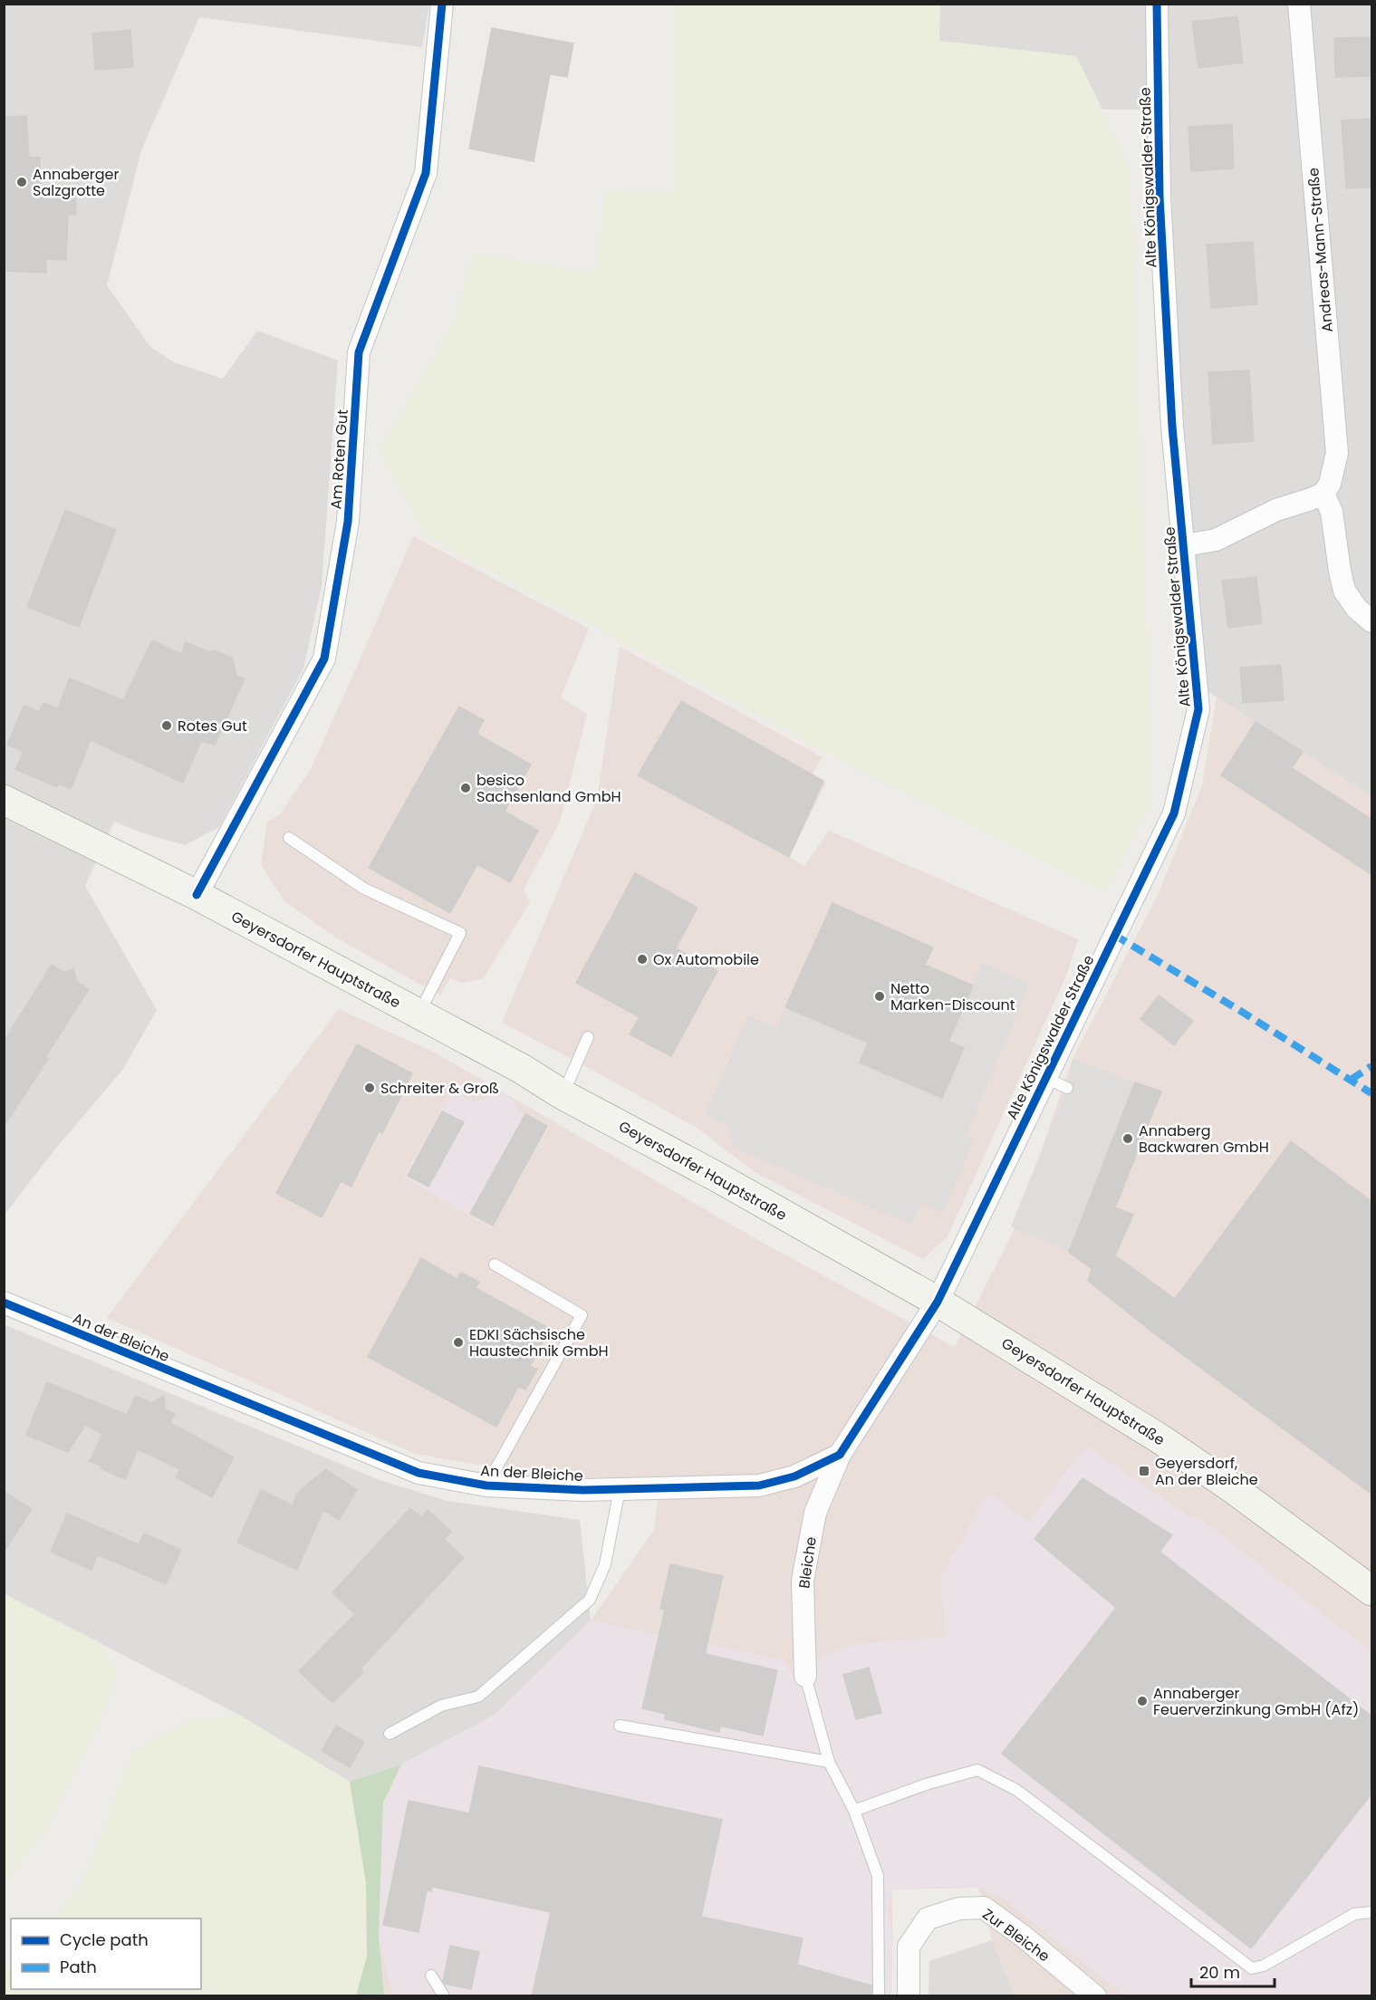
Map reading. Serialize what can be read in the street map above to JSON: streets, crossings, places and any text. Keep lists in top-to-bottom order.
{
  "streets": {
    "main road": ["Geyersdorfer Hauptstraße"],
    "street": [
      "Alte Königswalder Straße",
      "Andreas-Mann-Straße",
      "Am Roten Gut",
      "An der Bleiche",
      "Bleiche",
      "Zur Bleiche"
    ]
  },
  "crossings": [
    ["Alte Königswalder Straße", "Geyersdorfer Hauptstraße"],
    ["Am Roten Gut", "Geyersdorfer Hauptstraße"],
    ["An der Bleiche", "Bleiche"]
  ],
  "places": {
    "other": [
      "Annaberger Salzgrotte",
      "Rotes Gut",
      "besico Sachsenland GmbH",
      "Ox Automobile",
      "Netto Marken-Discount",
      "Schreiter & Groß",
      "Annaberg Backwaren GmbH",
      "EDKI Sächsische Haustechnik GmbH",
      "Annaberger Feuerverzinkung GmbH (Afz)"
    ],
    "transit": ["Geyersdorf, An der Bleiche"]
  },
  "legend": ["Cycle path", "Path"],
  "scale_bar": "20 m"
}
